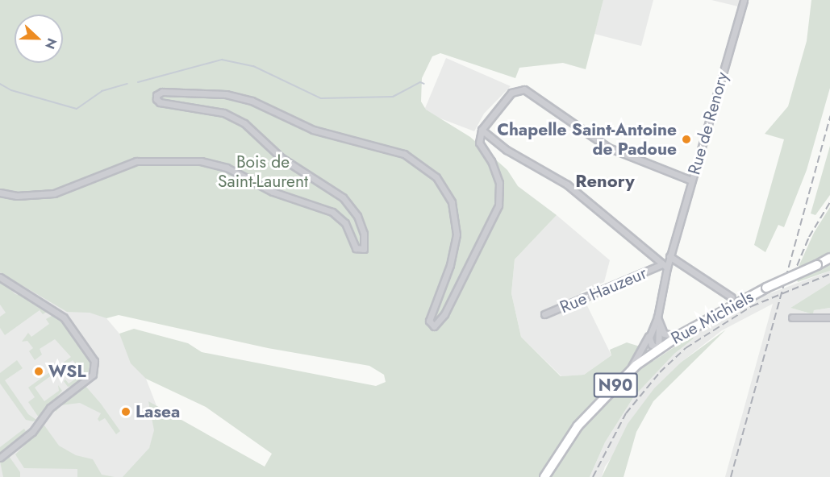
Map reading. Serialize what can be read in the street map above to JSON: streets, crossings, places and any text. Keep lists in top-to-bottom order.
{
  "streets": {
    "main road": ["Rue Michiels", "N90"],
    "street": ["Rue de Renory", "Rue Hauzeur"]
  },
  "crossings": [
    ["Rue de Renory", "Rue Hauzeur"],
    ["Rue Michiels", "N90"]
  ],
  "districts": ["Renory"],
  "parks": ["Bois de Saint-Laurent"],
  "places": ["Chapelle Saint-Antoine de Padoue", "WSL", "Lasea"],
  "north": "right"
}
